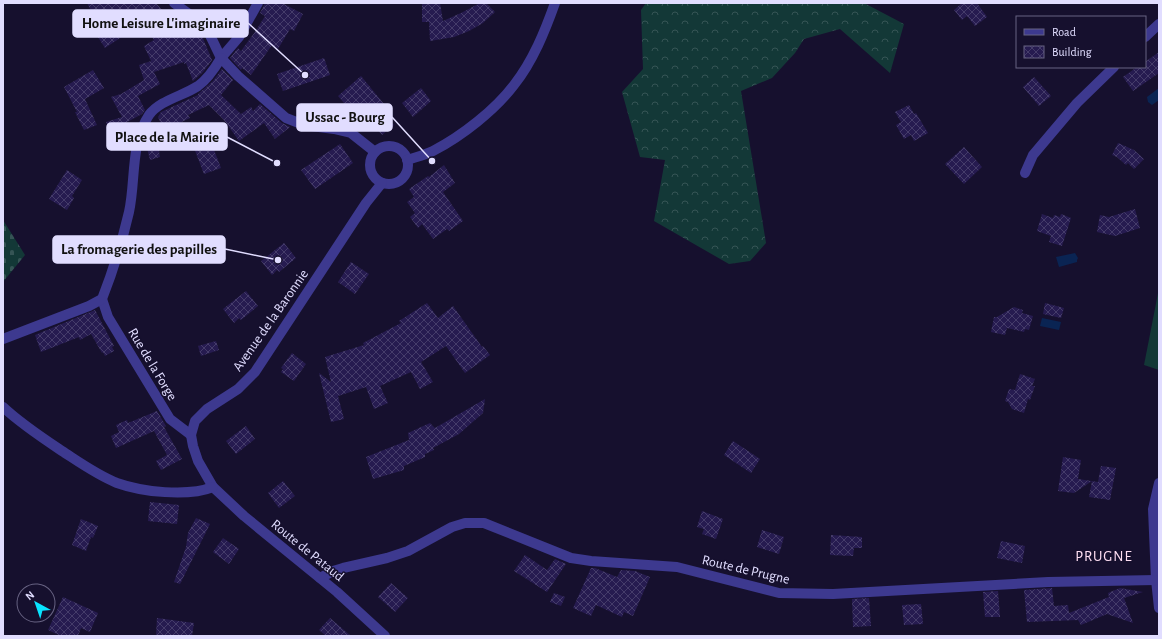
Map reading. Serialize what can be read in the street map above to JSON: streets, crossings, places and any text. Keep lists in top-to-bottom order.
{
  "streets": {
    "street": [
      "Avenue de la Baronnie",
      "Rue de la Forge",
      "Route de Pataud",
      "Route de Prugne"
    ]
  },
  "crossings": [
    ["Avenue de la Baronnie", "Rue de la Forge"],
    ["Route de Pataud", "Route de Prugne"]
  ],
  "districts": ["PRUGNE"],
  "places": [
    "Home Leisure L'imaginaire",
    "Ussac - Bourg",
    "Place de la Mairie",
    "La fromagerie des papilles"
  ],
  "legend": ["Road", "Building"],
  "north": "top left"
}
